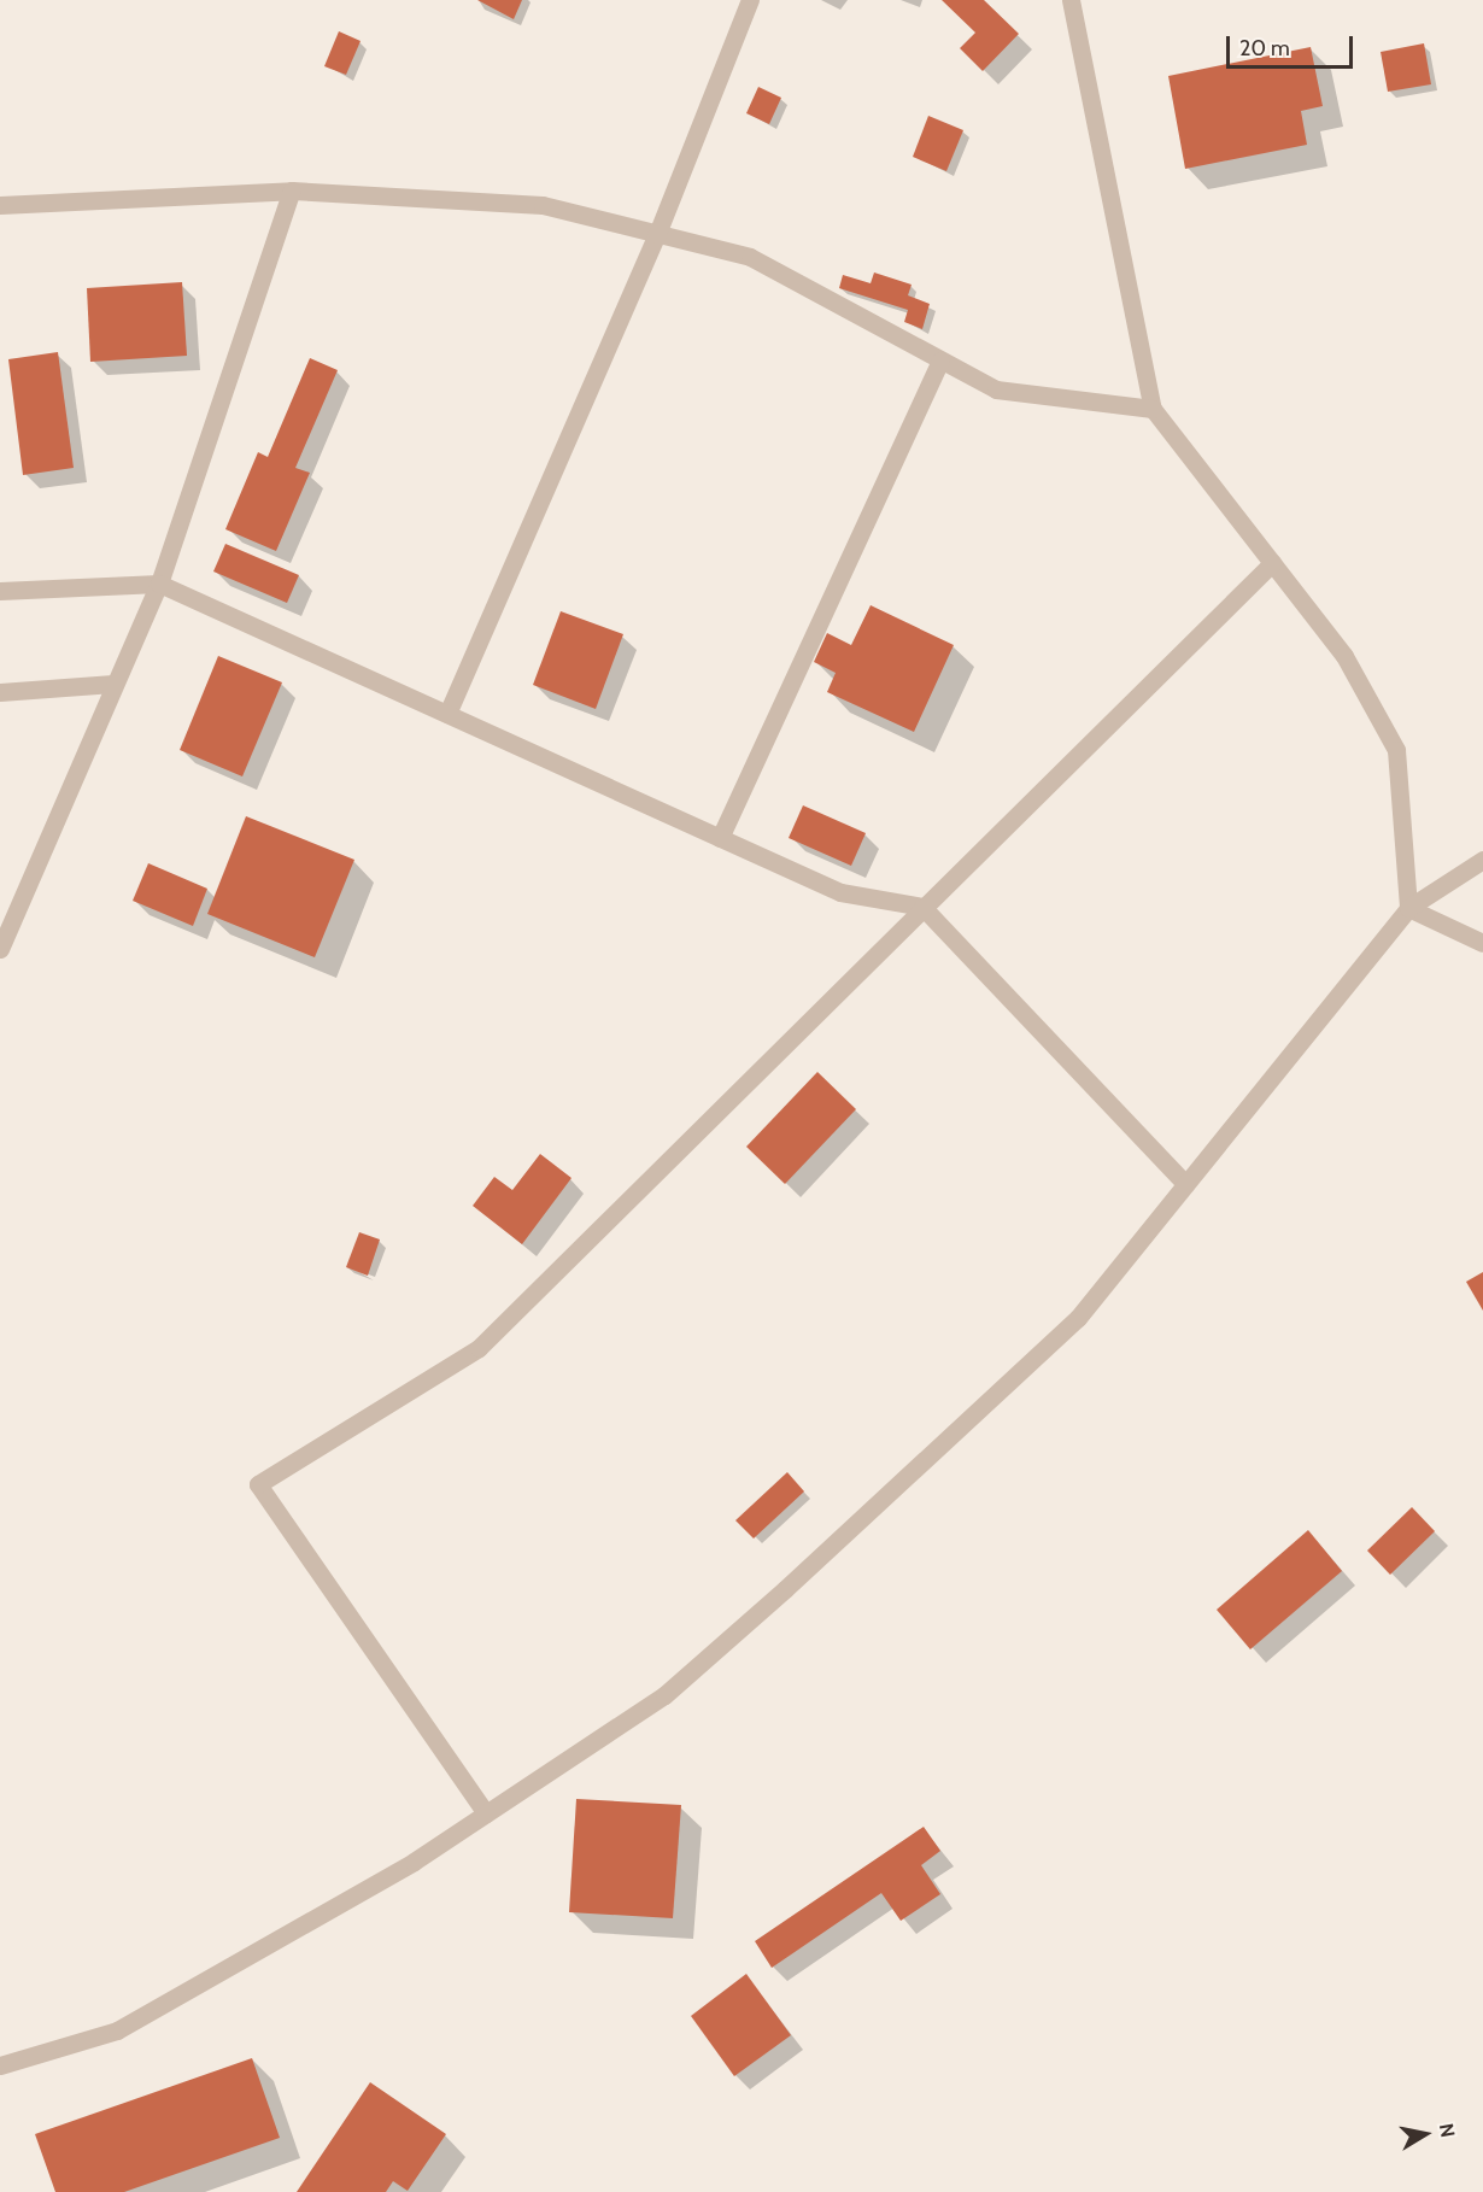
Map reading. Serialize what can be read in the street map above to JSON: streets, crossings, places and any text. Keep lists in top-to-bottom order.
{
  "scale_bar": "20 m",
  "north": "right"
}
